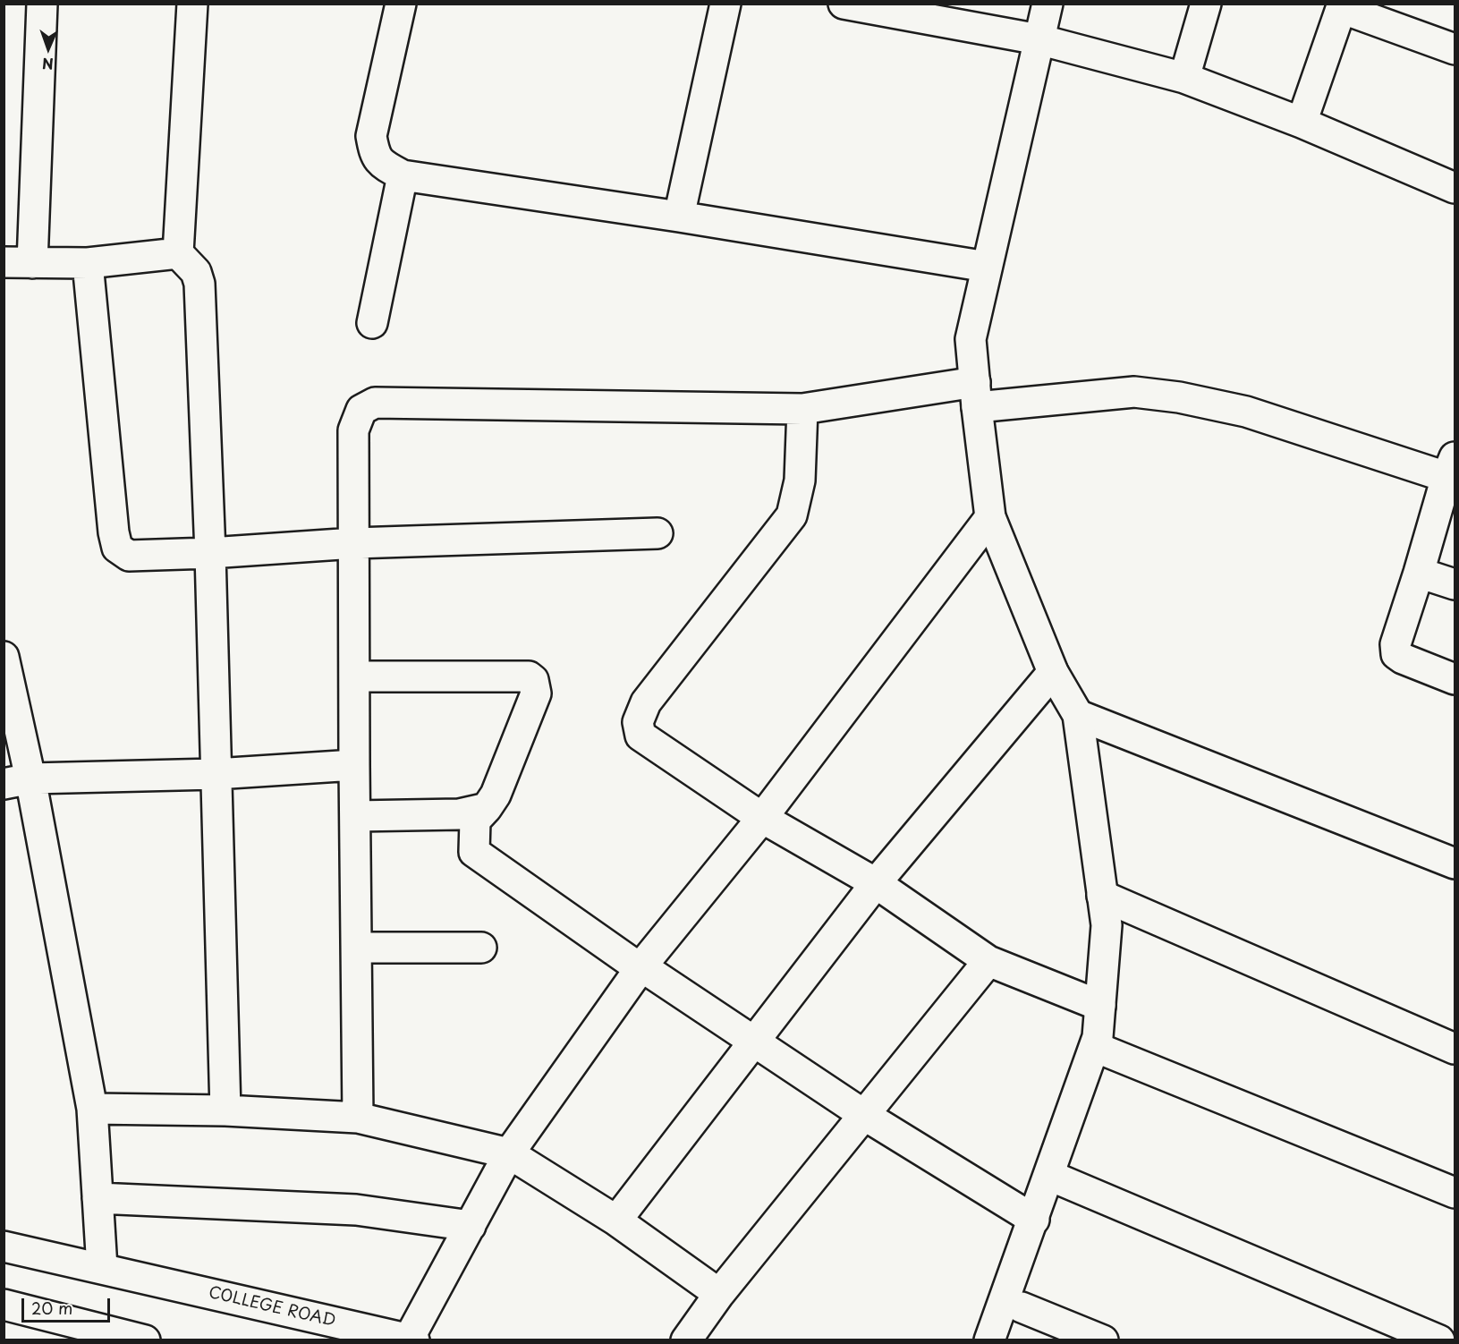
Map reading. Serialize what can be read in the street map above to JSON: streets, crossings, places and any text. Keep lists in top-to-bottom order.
{
  "streets": {
    "street": ["COLLEGE ROAD"]
  },
  "scale_bar": "20 m",
  "north": "bottom"
}
